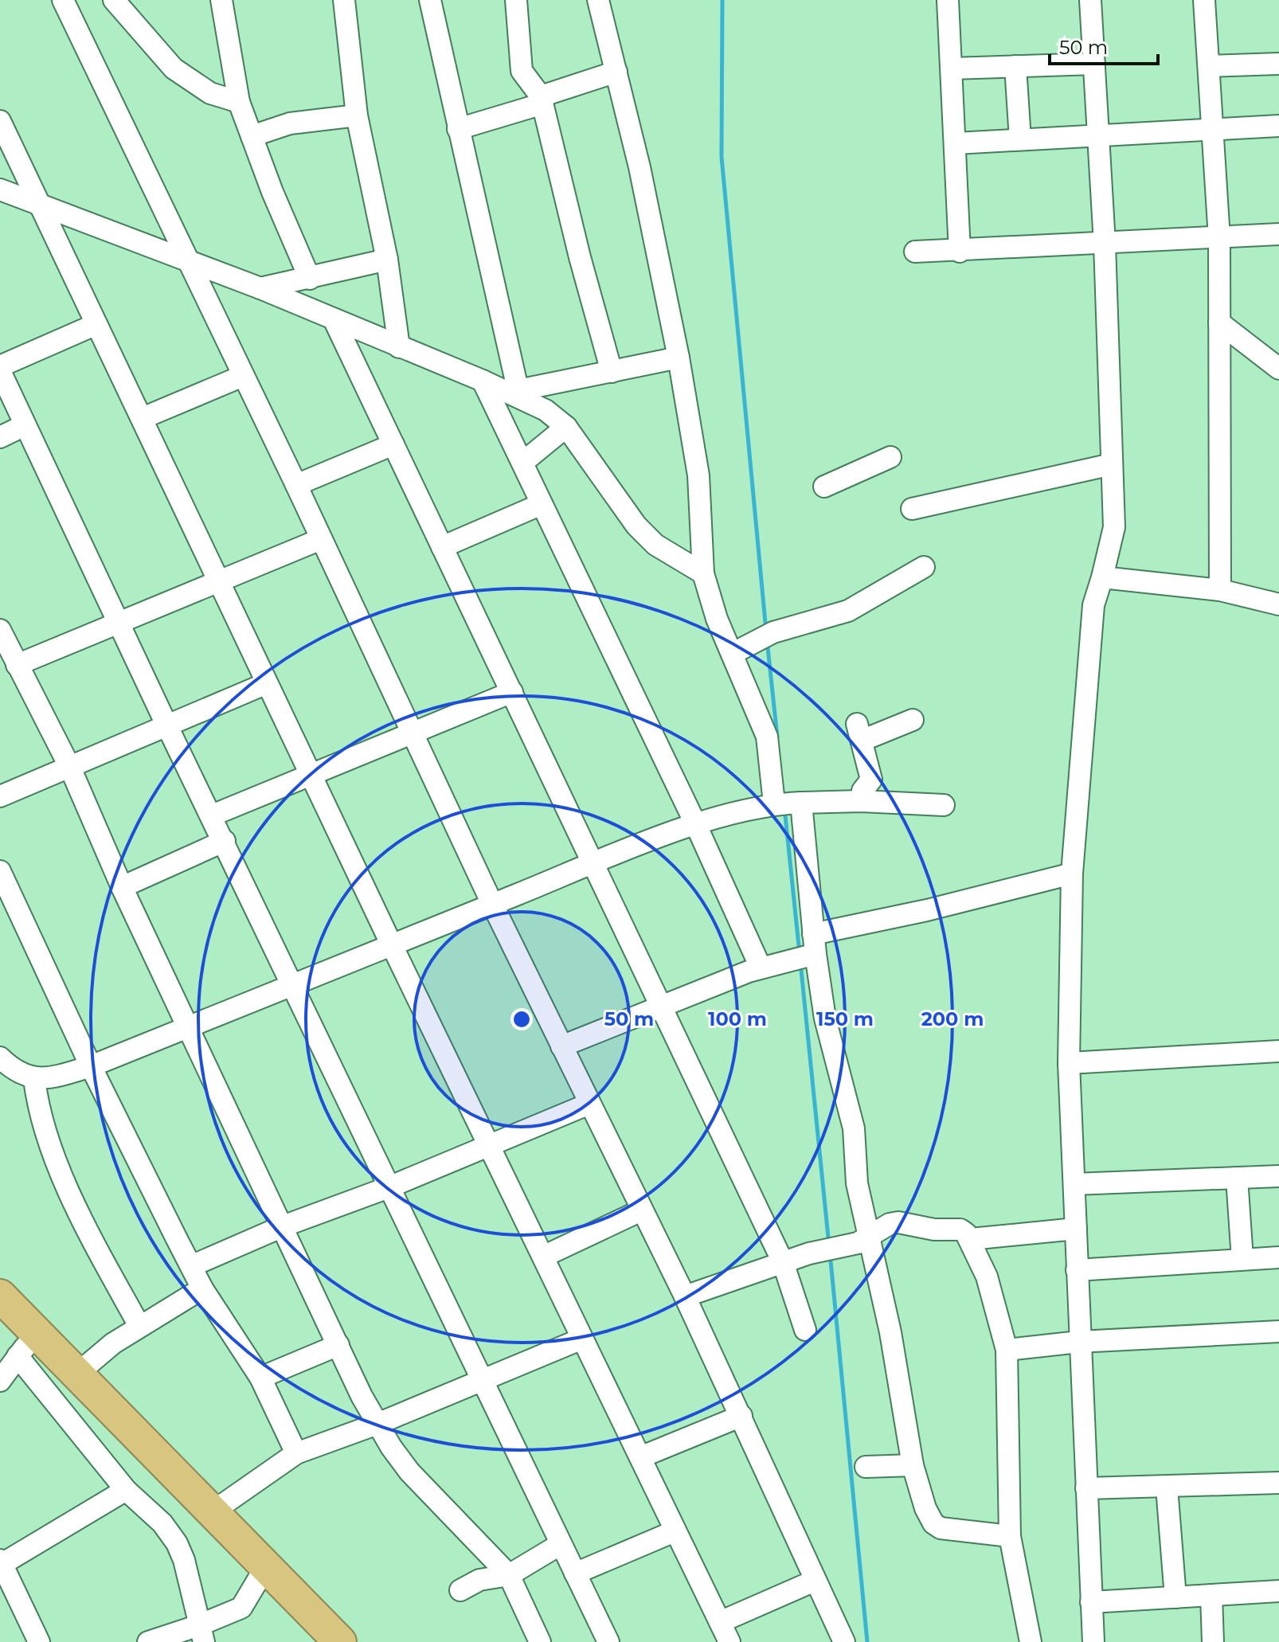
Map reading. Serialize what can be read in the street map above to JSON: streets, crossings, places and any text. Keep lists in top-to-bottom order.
{
  "scale_bar": "50 m",
  "rings": [
    "50 m",
    "100 m",
    "150 m",
    "200 m"
  ]
}
